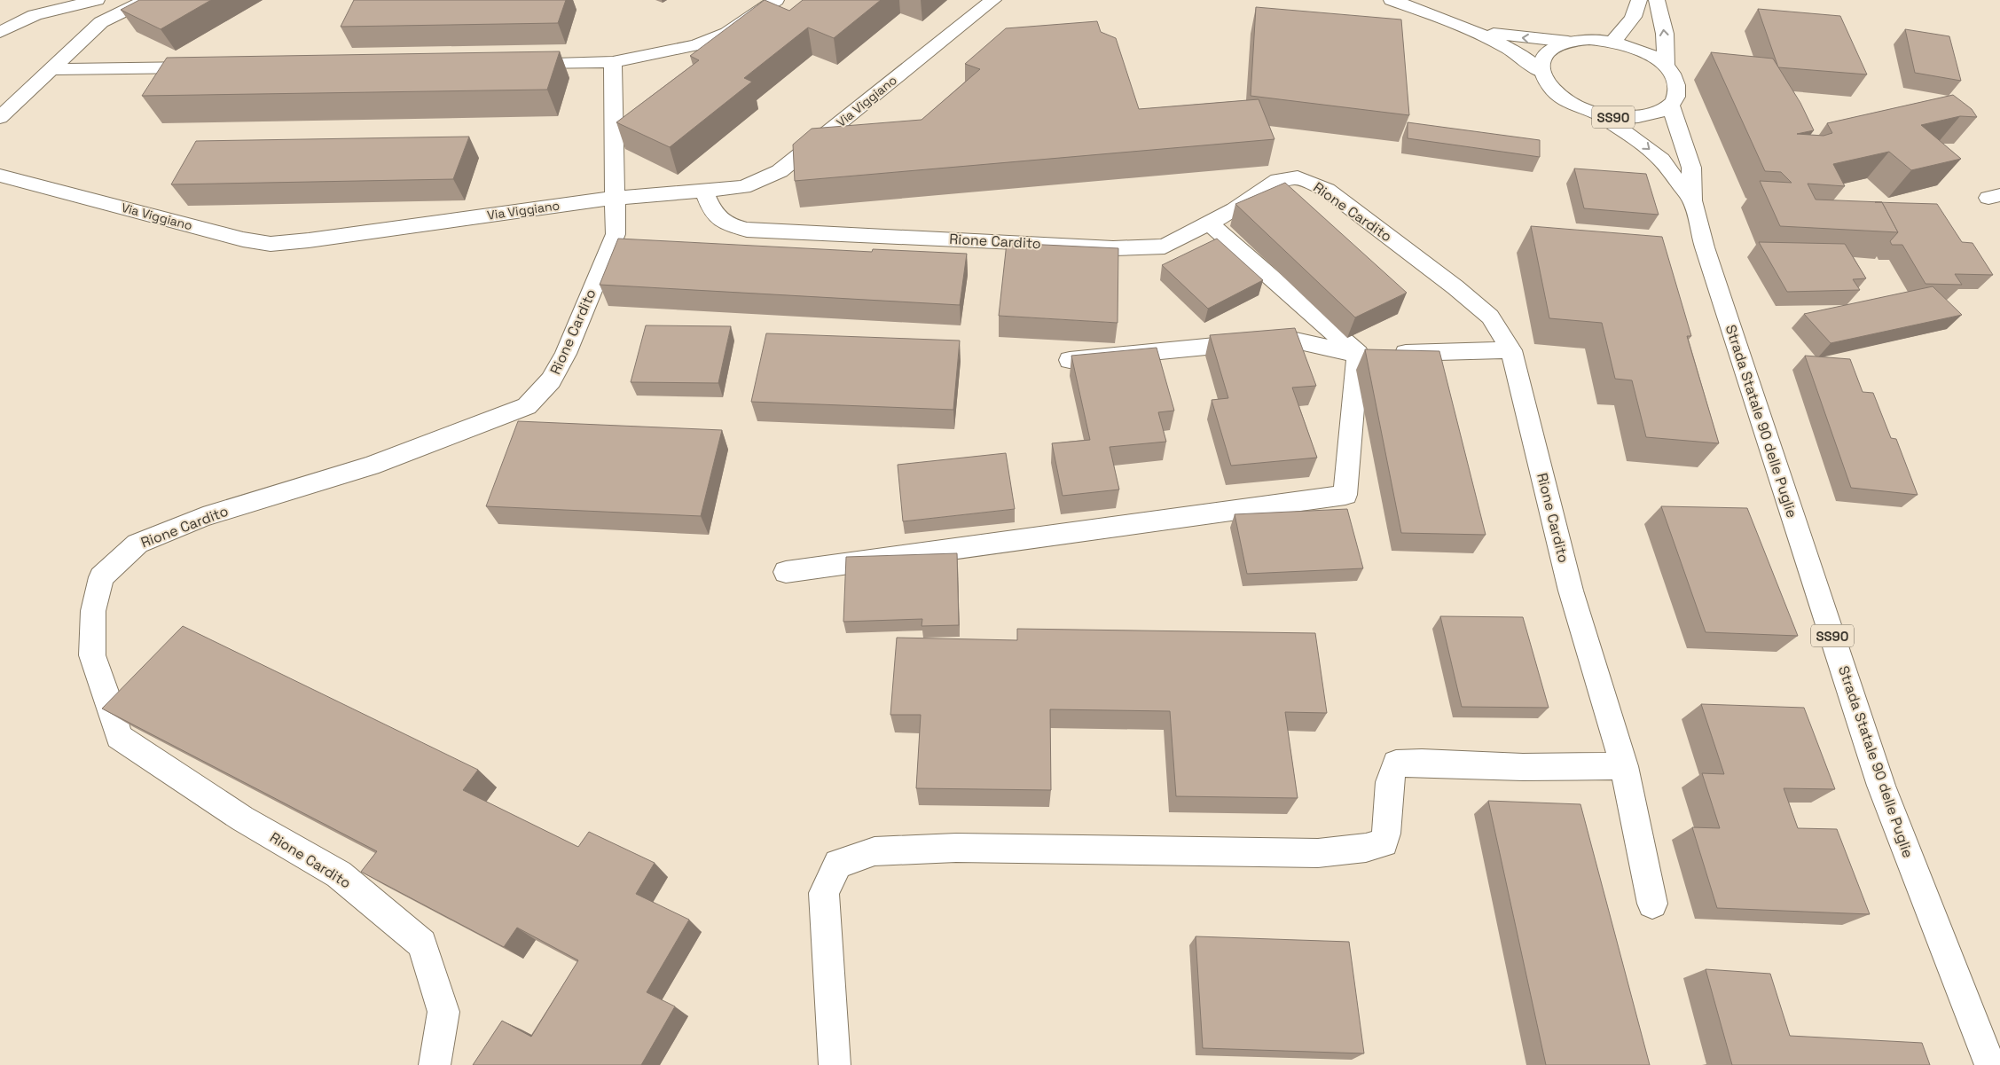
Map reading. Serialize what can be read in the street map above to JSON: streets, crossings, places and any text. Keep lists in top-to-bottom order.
{
  "streets": {
    "street": [
      "Via Viggiano",
      "SS90",
      "Rione Cardito",
      "Strada Statale 90 delle Puglie"
    ]
  },
  "crossings": [
    ["Via Viggiano", "Rione Cardito"]
  ]
}
